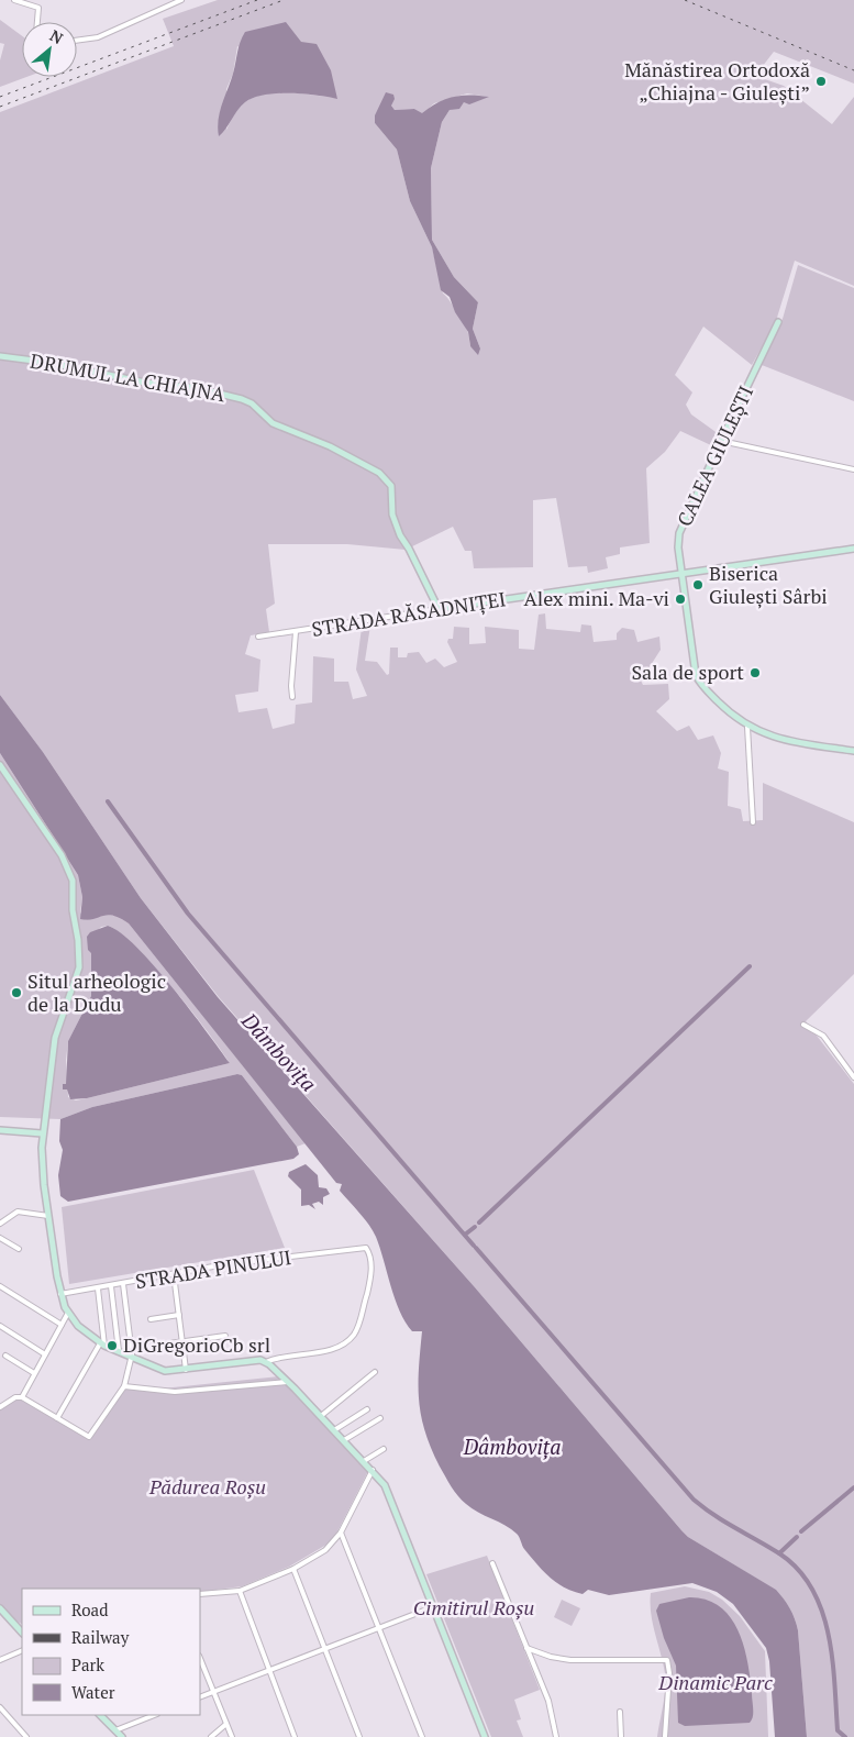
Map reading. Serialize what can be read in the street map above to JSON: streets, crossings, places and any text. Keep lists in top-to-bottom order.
{
  "streets": {
    "street": [
      "DRUMUL LA CHIAJNA",
      "CALEA GIULEȘTI",
      "STRADA RĂSADNIȚEI",
      "STRADA PINULUI"
    ]
  },
  "crossings": [
    ["DRUMUL LA CHIAJNA", "STRADA RĂSADNIȚEI"],
    ["CALEA GIULEȘTI", "STRADA RĂSADNIȚEI"]
  ],
  "water": ["Dâmbovița"],
  "parks": ["Pădurea Roșu", "Cimitirul Roșu", "Dinamic Parc"],
  "places": [
    "Mănăstirea Ortodoxă „Chiajna - Giulești”",
    "Biserica Giulești Sârbi",
    "Alex mini. Ma-vi",
    "Sala de sport",
    "Situl arheologic de la Dudu",
    "DiGregorioCb srl"
  ],
  "legend": [
    "Road",
    "Railway",
    "Park",
    "Water"
  ],
  "north": "top right"
}
